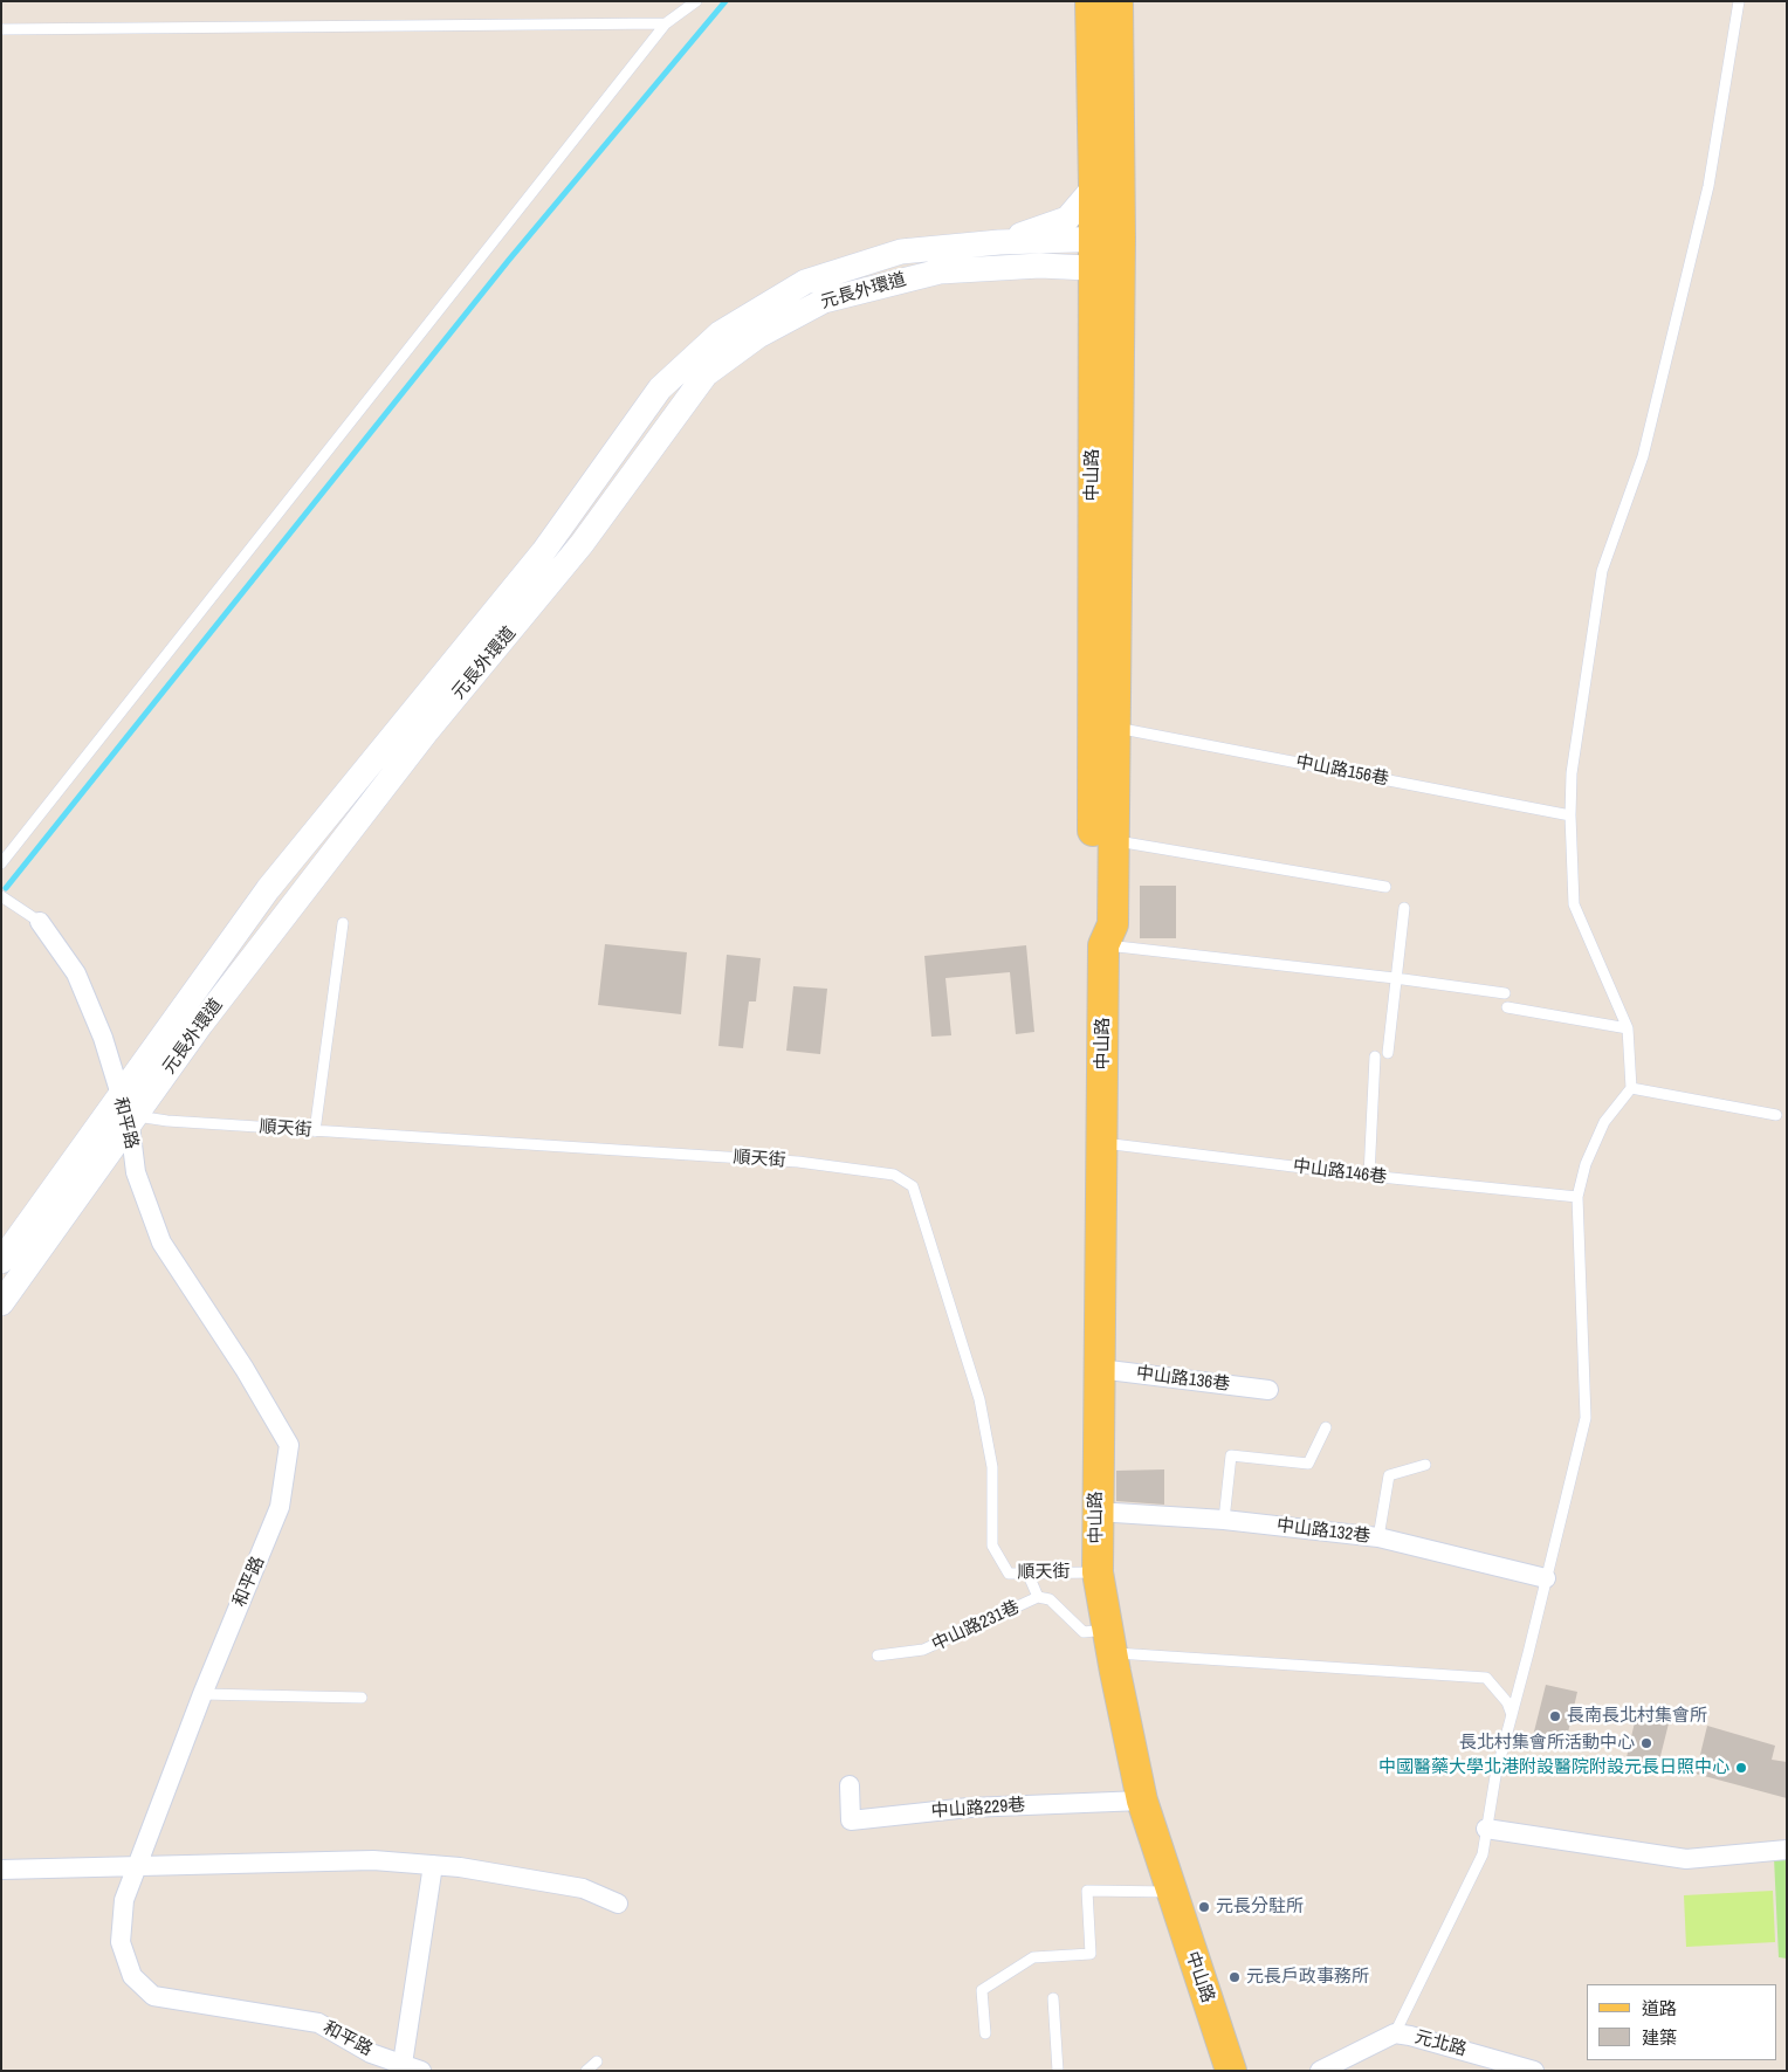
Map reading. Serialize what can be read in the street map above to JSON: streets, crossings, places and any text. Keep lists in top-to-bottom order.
{
  "streets": {
    "main road": ["中山路"],
    "street": [
      "元長外環道",
      "和平路",
      "中山路136巷",
      "中山路132巷",
      "中山路229巷",
      "元北路"
    ],
    "lane": [
      "中山路156巷",
      "順天街",
      "中山路146巷",
      "中山路231巷"
    ]
  },
  "crossings": [
    ["元長外環道", "中山路"],
    ["元長外環道", "和平路"],
    ["元長外環道", "順天街"],
    ["中山路", "中山路156巷"],
    ["中山路", "順天街"],
    ["中山路", "中山路146巷"],
    ["中山路", "中山路136巷"],
    ["中山路", "中山路132巷"],
    ["中山路", "中山路229巷"],
    ["和平路", "順天街"]
  ],
  "places": [
    "長南長北村集會所",
    "長北村集會所活動中心",
    "中國醫藥大學北港附設醫院附設元長日照中心",
    "元長分駐所",
    "元長戶政事務所"
  ],
  "legend": ["道路", "建築"]
}
